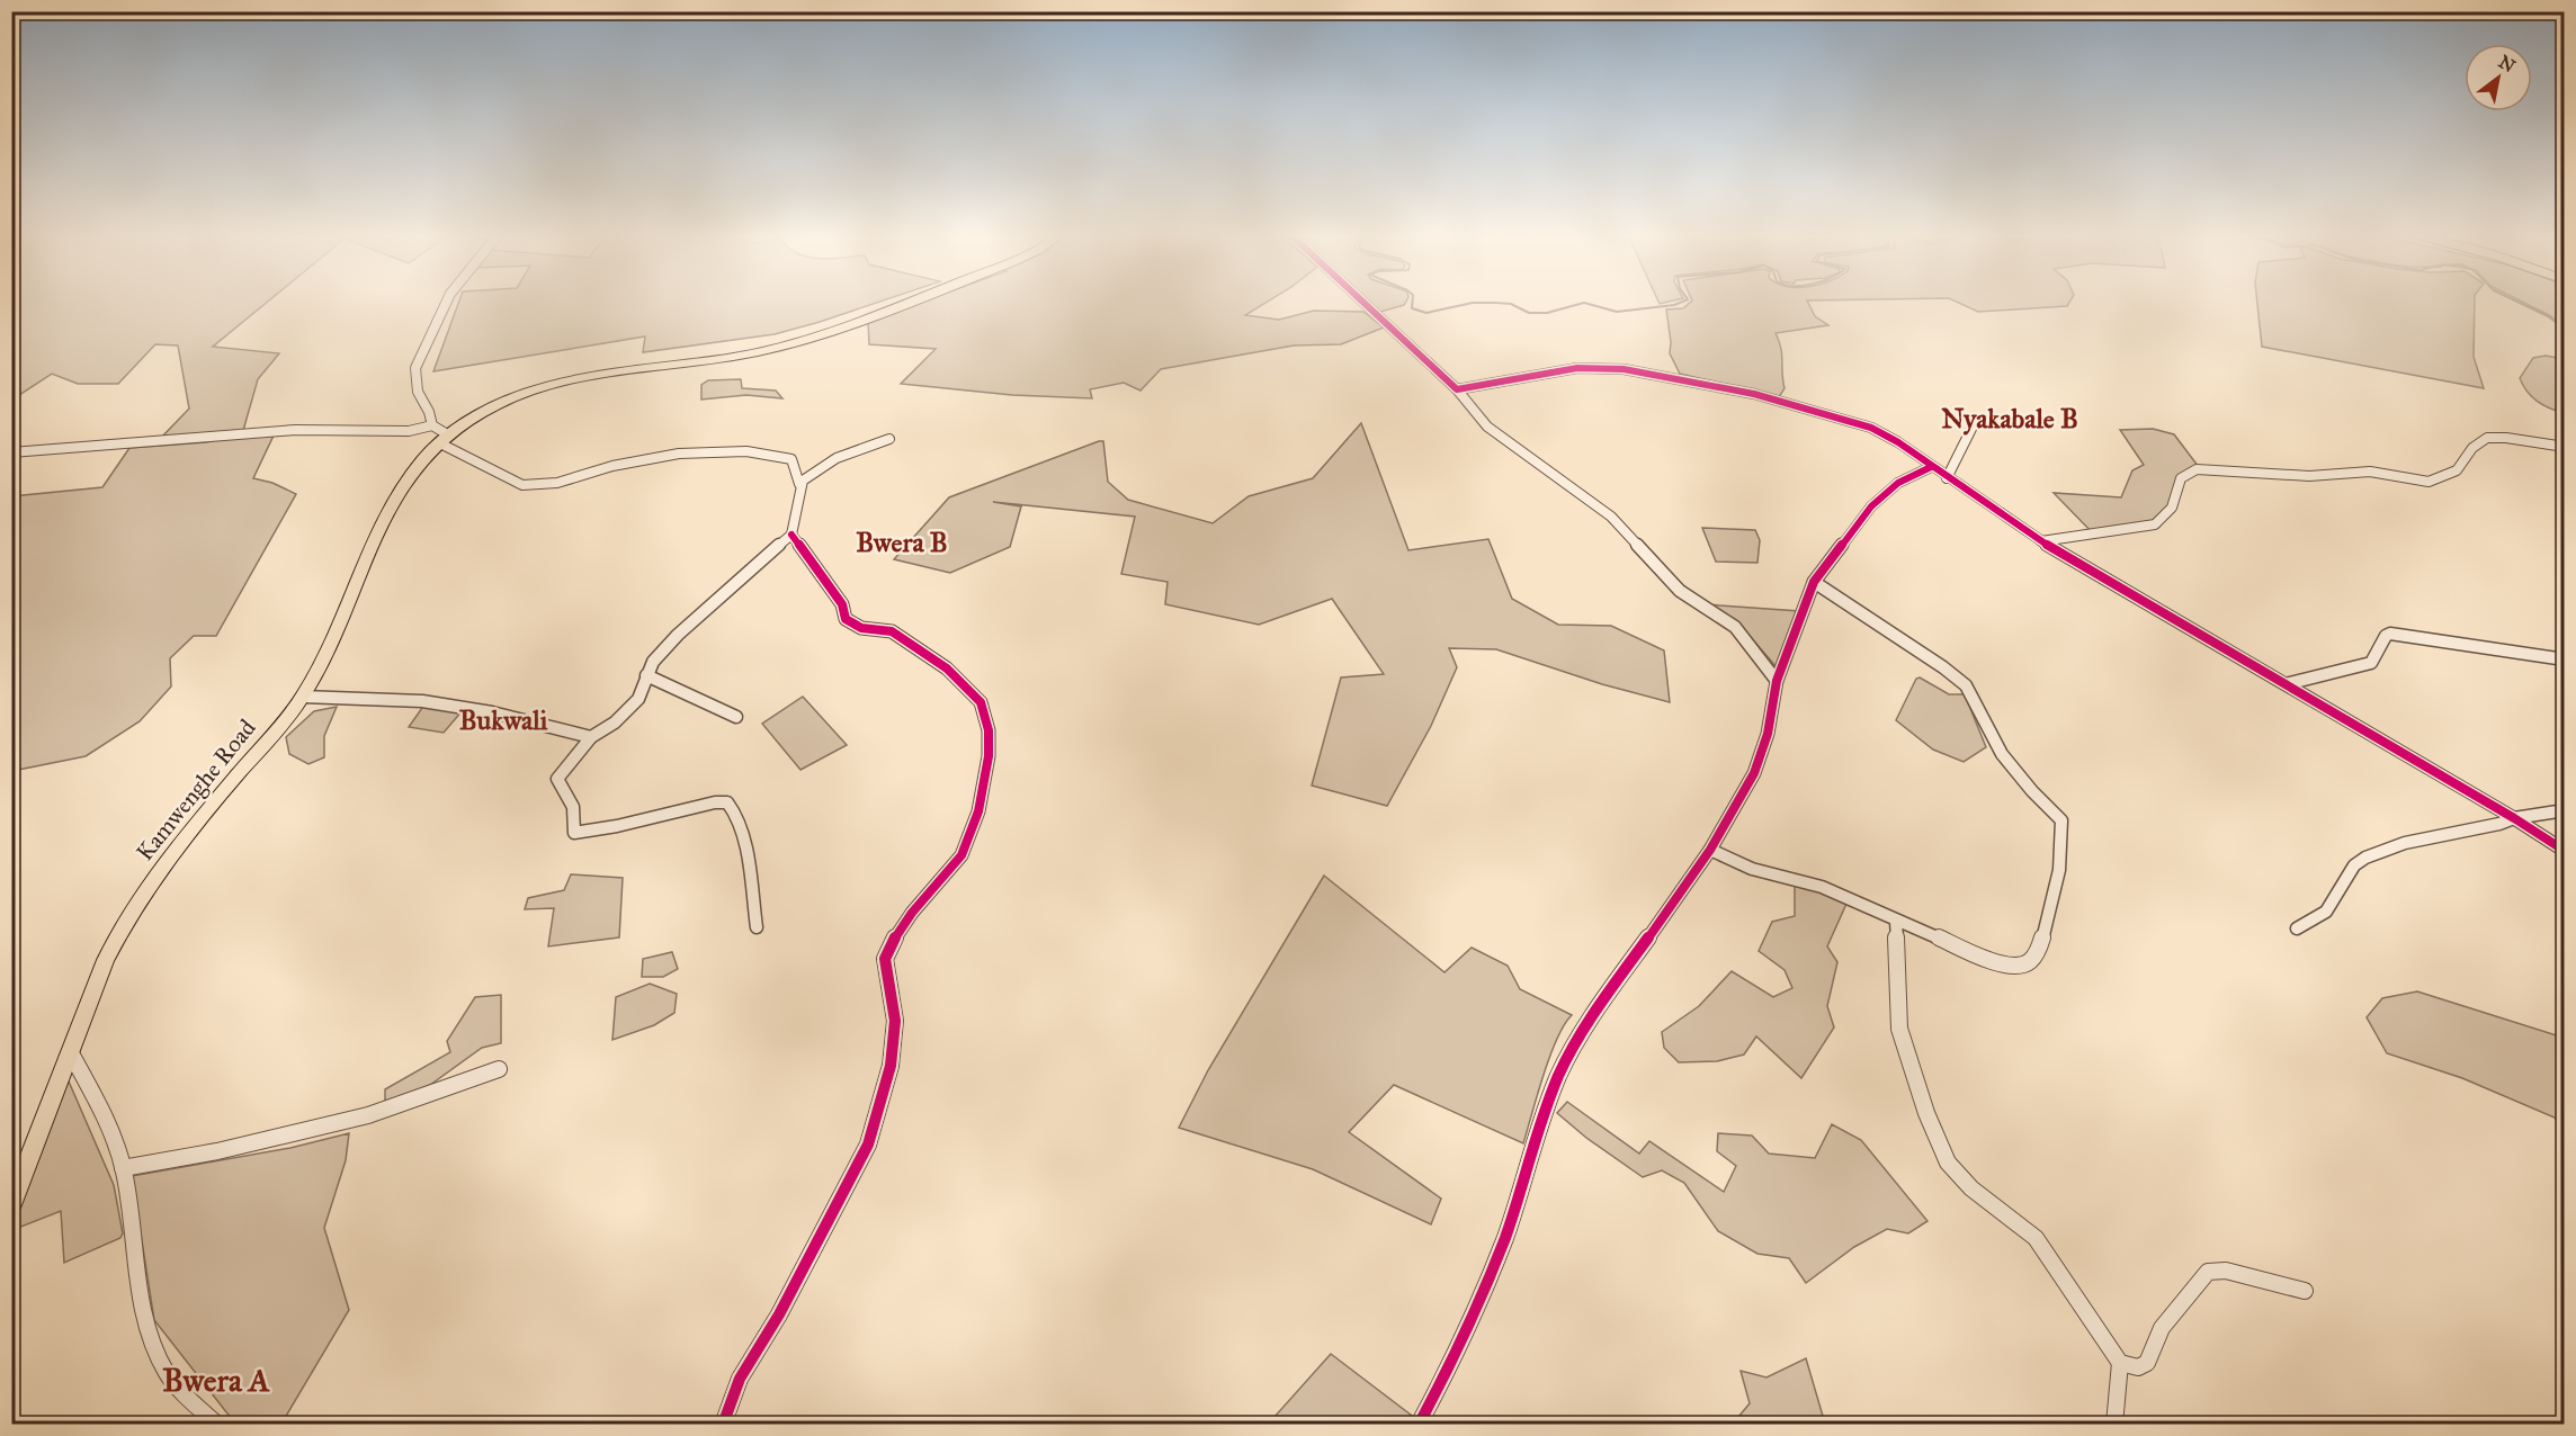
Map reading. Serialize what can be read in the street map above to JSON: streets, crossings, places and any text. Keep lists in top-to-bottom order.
{
  "streets": {
    "main road": ["Kamwenghe Road"]
  },
  "districts": [
    "Nyakabale B",
    "Bwera B",
    "Bukwali",
    "Bwera A"
  ],
  "north": "top right"
}
